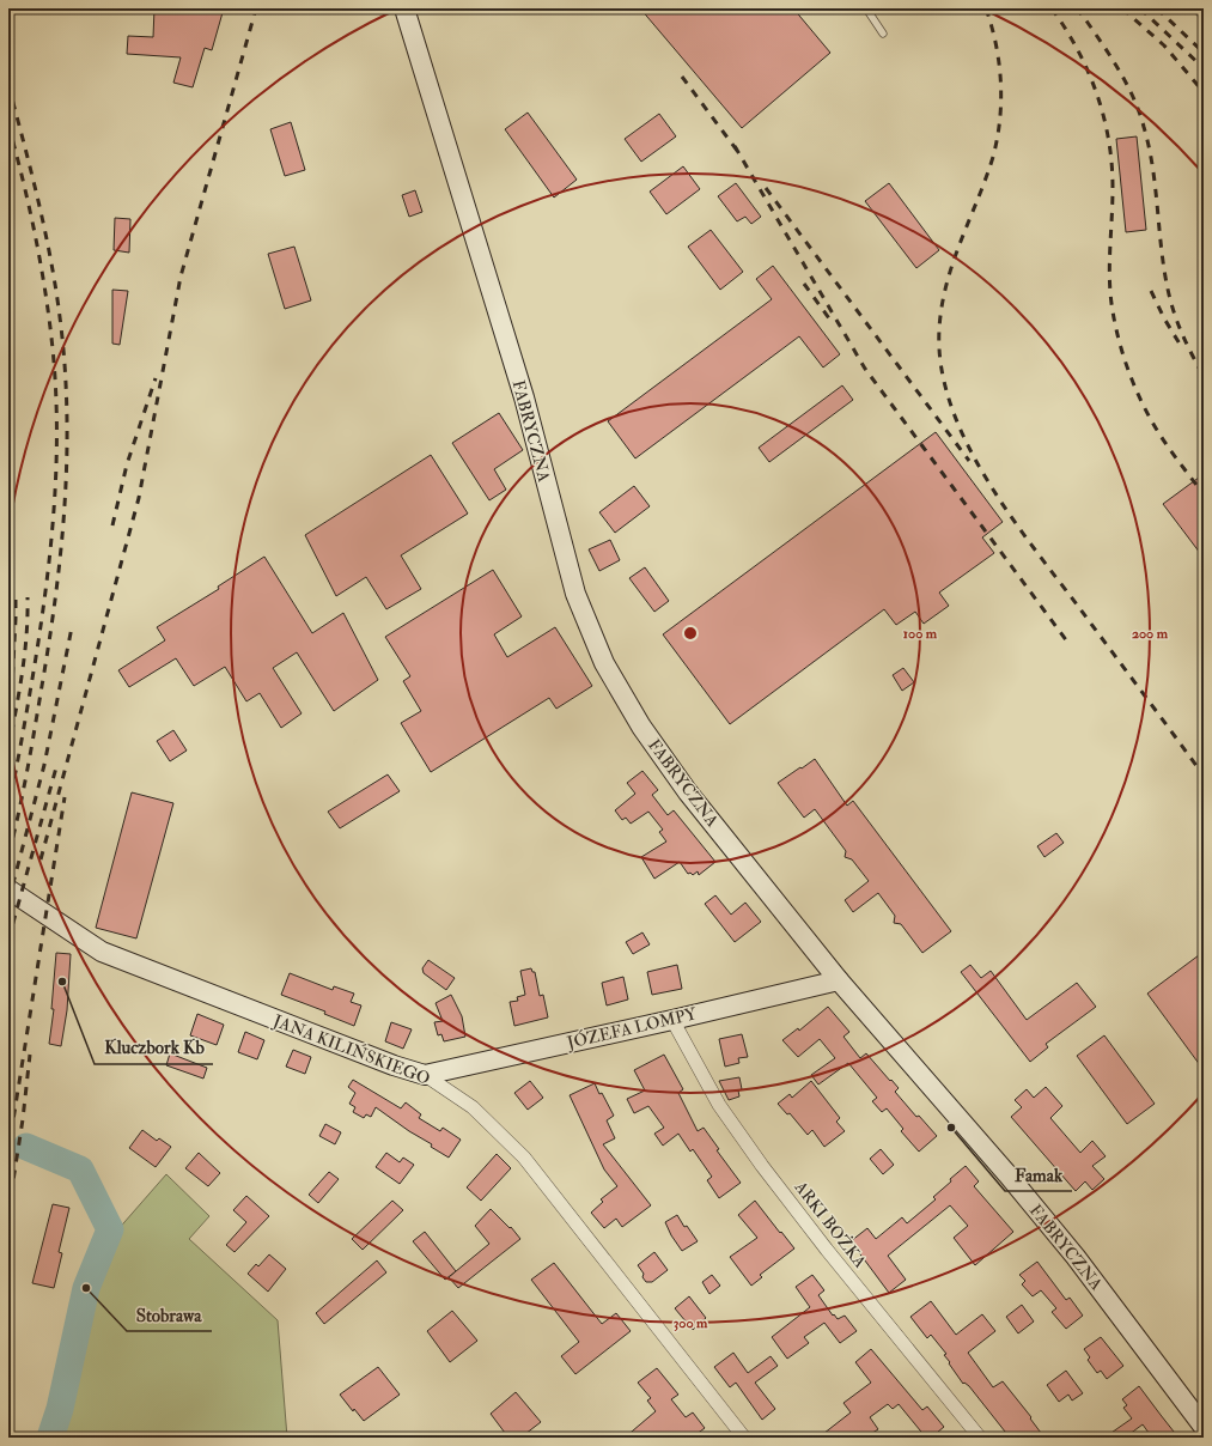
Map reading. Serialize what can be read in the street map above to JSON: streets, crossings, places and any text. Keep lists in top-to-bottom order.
{
  "streets": {
    "street": [
      "FABRYCZNA",
      "JÓZEFA LOMPY",
      "JANA KILIŃSKIEGO",
      "ARKI BOŻKA"
    ]
  },
  "crossings": [
    ["FABRYCZNA", "JÓZEFA LOMPY"],
    ["JÓZEFA LOMPY", "JANA KILIŃSKIEGO"],
    ["JÓZEFA LOMPY", "ARKI BOŻKA"]
  ],
  "places": ["Kluczbork Kb", "Famak", "Stobrawa"],
  "rings": ["100 m", "200 m", "300 m"]
}
